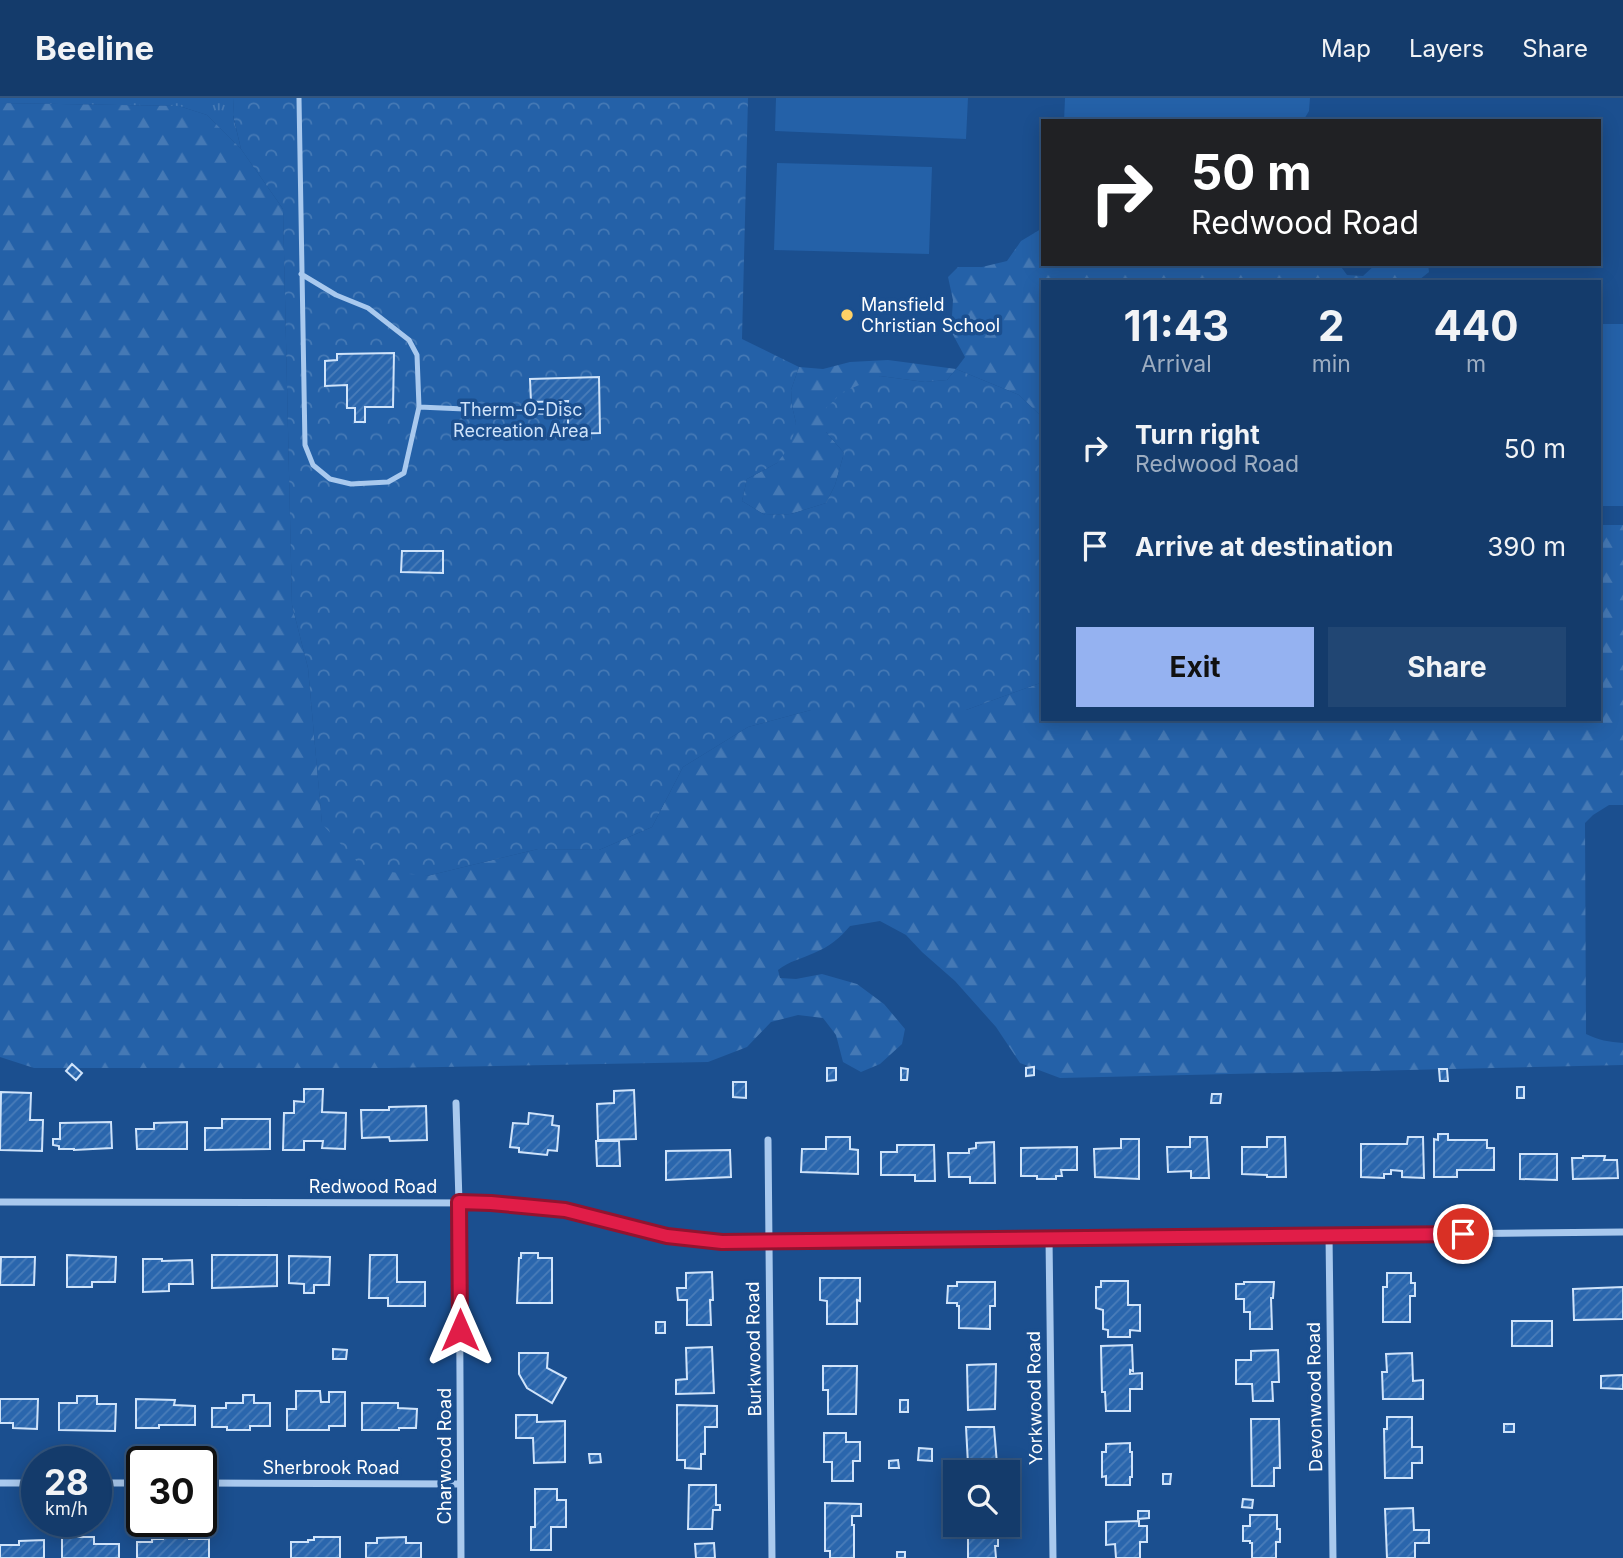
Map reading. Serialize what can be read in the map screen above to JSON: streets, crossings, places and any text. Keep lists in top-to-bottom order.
{
  "streets": {
    "street": [
      "Redwood Road",
      "Burkwood Road",
      "Devonwood Road",
      "Yorkwood Road",
      "Charwood Road",
      "Sherbrook Road"
    ]
  },
  "crossings": [
    ["Redwood Road", "Burkwood Road"],
    ["Redwood Road", "Devonwood Road"],
    ["Redwood Road", "Yorkwood Road"],
    ["Redwood Road", "Charwood Road"],
    ["Charwood Road", "Sherbrook Road"]
  ],
  "parks": ["Therm-O-Disc Recreation Area"],
  "places": ["Mansfield Christian School"],
  "page": {
    "header": "Beeline",
    "nav": ["Map", "Layers", "Share"],
    "turn": ["50 m", "Redwood Road"],
    "eta": [
      "11:43",
      "Arrival",
      "2",
      "min",
      "440",
      "m"
    ],
    "list": [
      {
        "name": "Turn right",
        "note": "Redwood Road",
        "value": "50 m"
      },
      {
        "name": "Arrive at destination",
        "value": "390 m"
      }
    ],
    "buttons": ["Exit", "Share"],
    "speed": "28 km/h",
    "limit": "30"
  }
}
